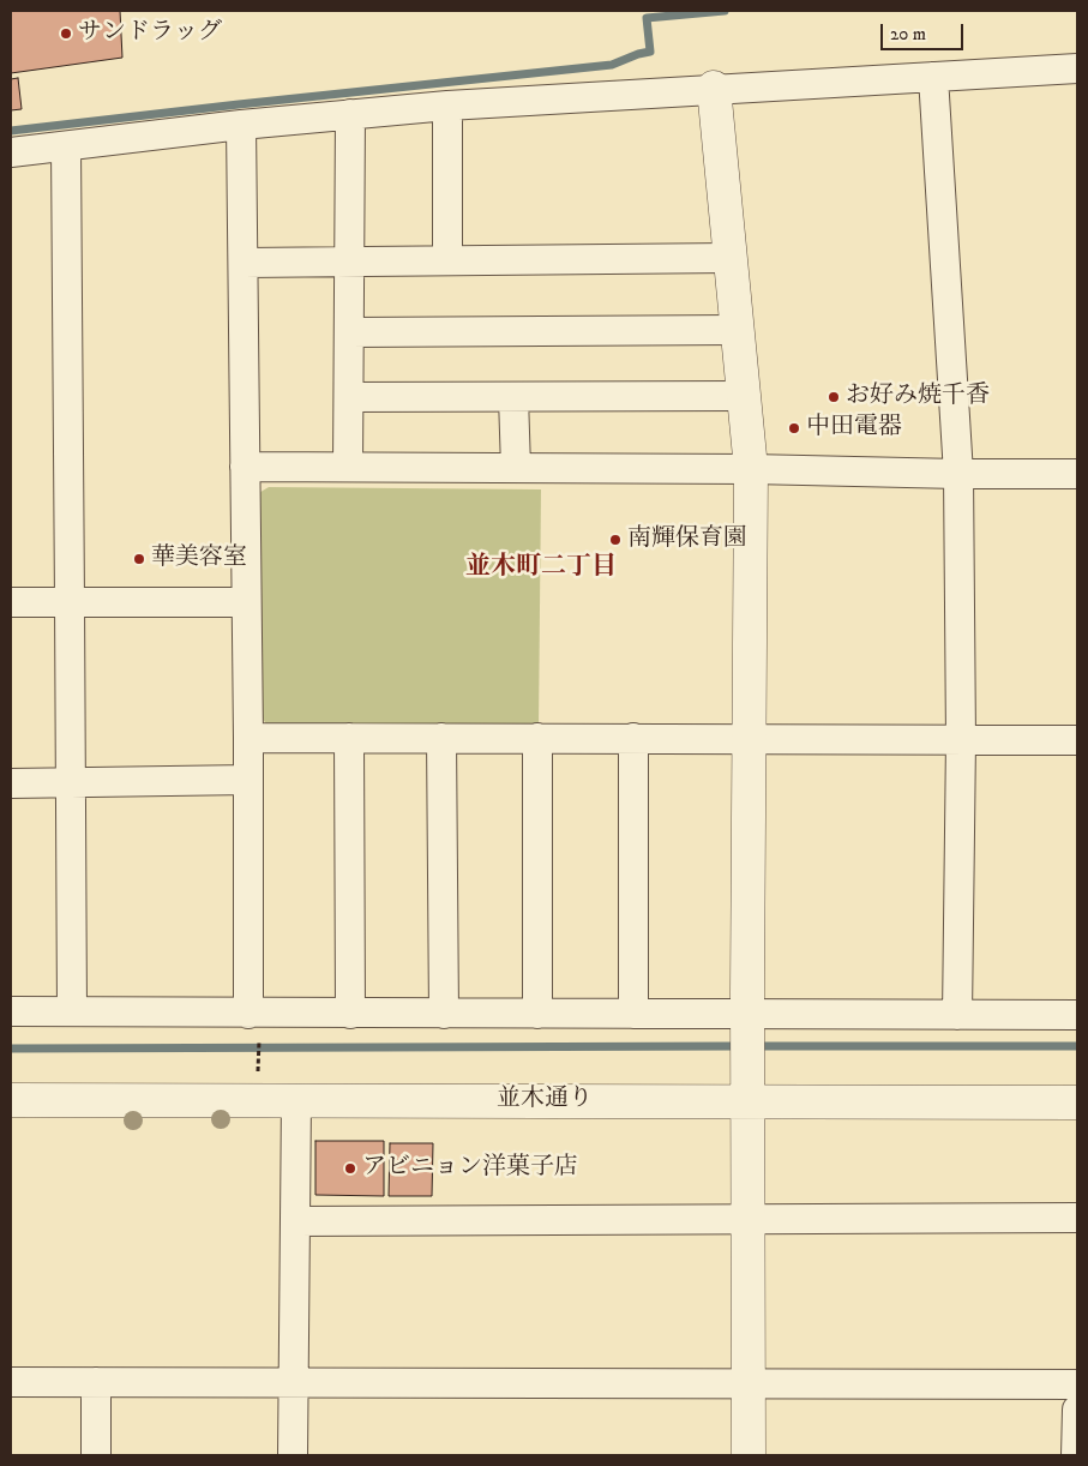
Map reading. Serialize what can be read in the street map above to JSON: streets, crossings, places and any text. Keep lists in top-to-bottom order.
{
  "streets": {
    "street": ["並木通り"]
  },
  "districts": ["並木町二丁目"],
  "places": [
    "サンドラッグ",
    "お好み焼千香",
    "中田電器",
    "南輝保育園",
    "華美容室",
    "アビニョン洋菓子店"
  ],
  "scale_bar": "20 m"
}
